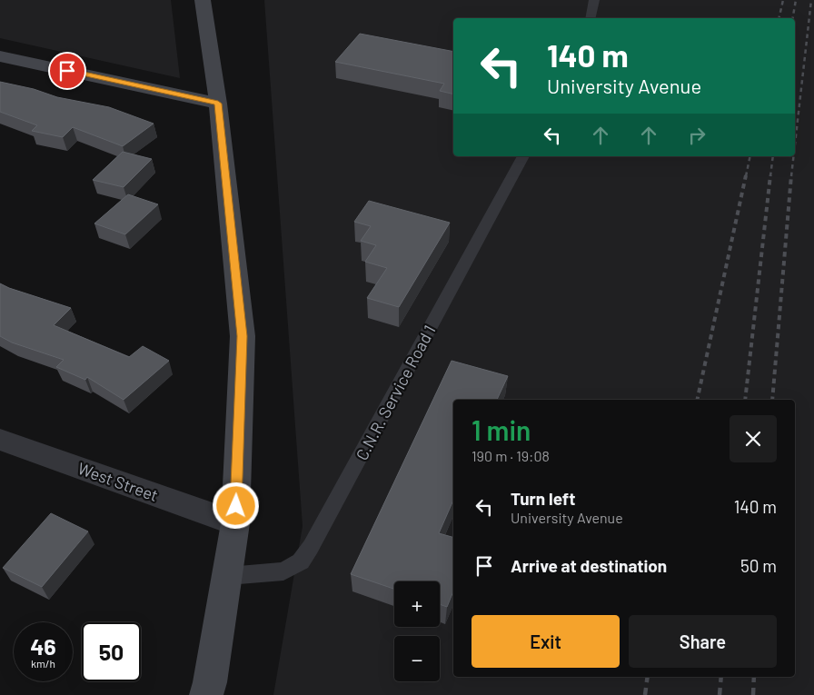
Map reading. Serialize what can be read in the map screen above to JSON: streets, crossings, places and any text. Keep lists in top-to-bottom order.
{
  "streets": {
    "street": ["West Street"],
    "lane": ["C.N.R. Service Road 1"]
  },
  "page": {
    "turn": ["140 m", "University Avenue"],
    "heading": ["1 min", "190 m · 19:08"],
    "list": [
      {
        "name": "Turn left",
        "note": "University Avenue",
        "value": "140 m"
      },
      {
        "name": "Arrive at destination",
        "value": "50 m"
      }
    ],
    "map_buttons": ["+", "−"],
    "buttons": ["Exit", "Share"],
    "speed": "46 km/h",
    "limit": "50"
  }
}
